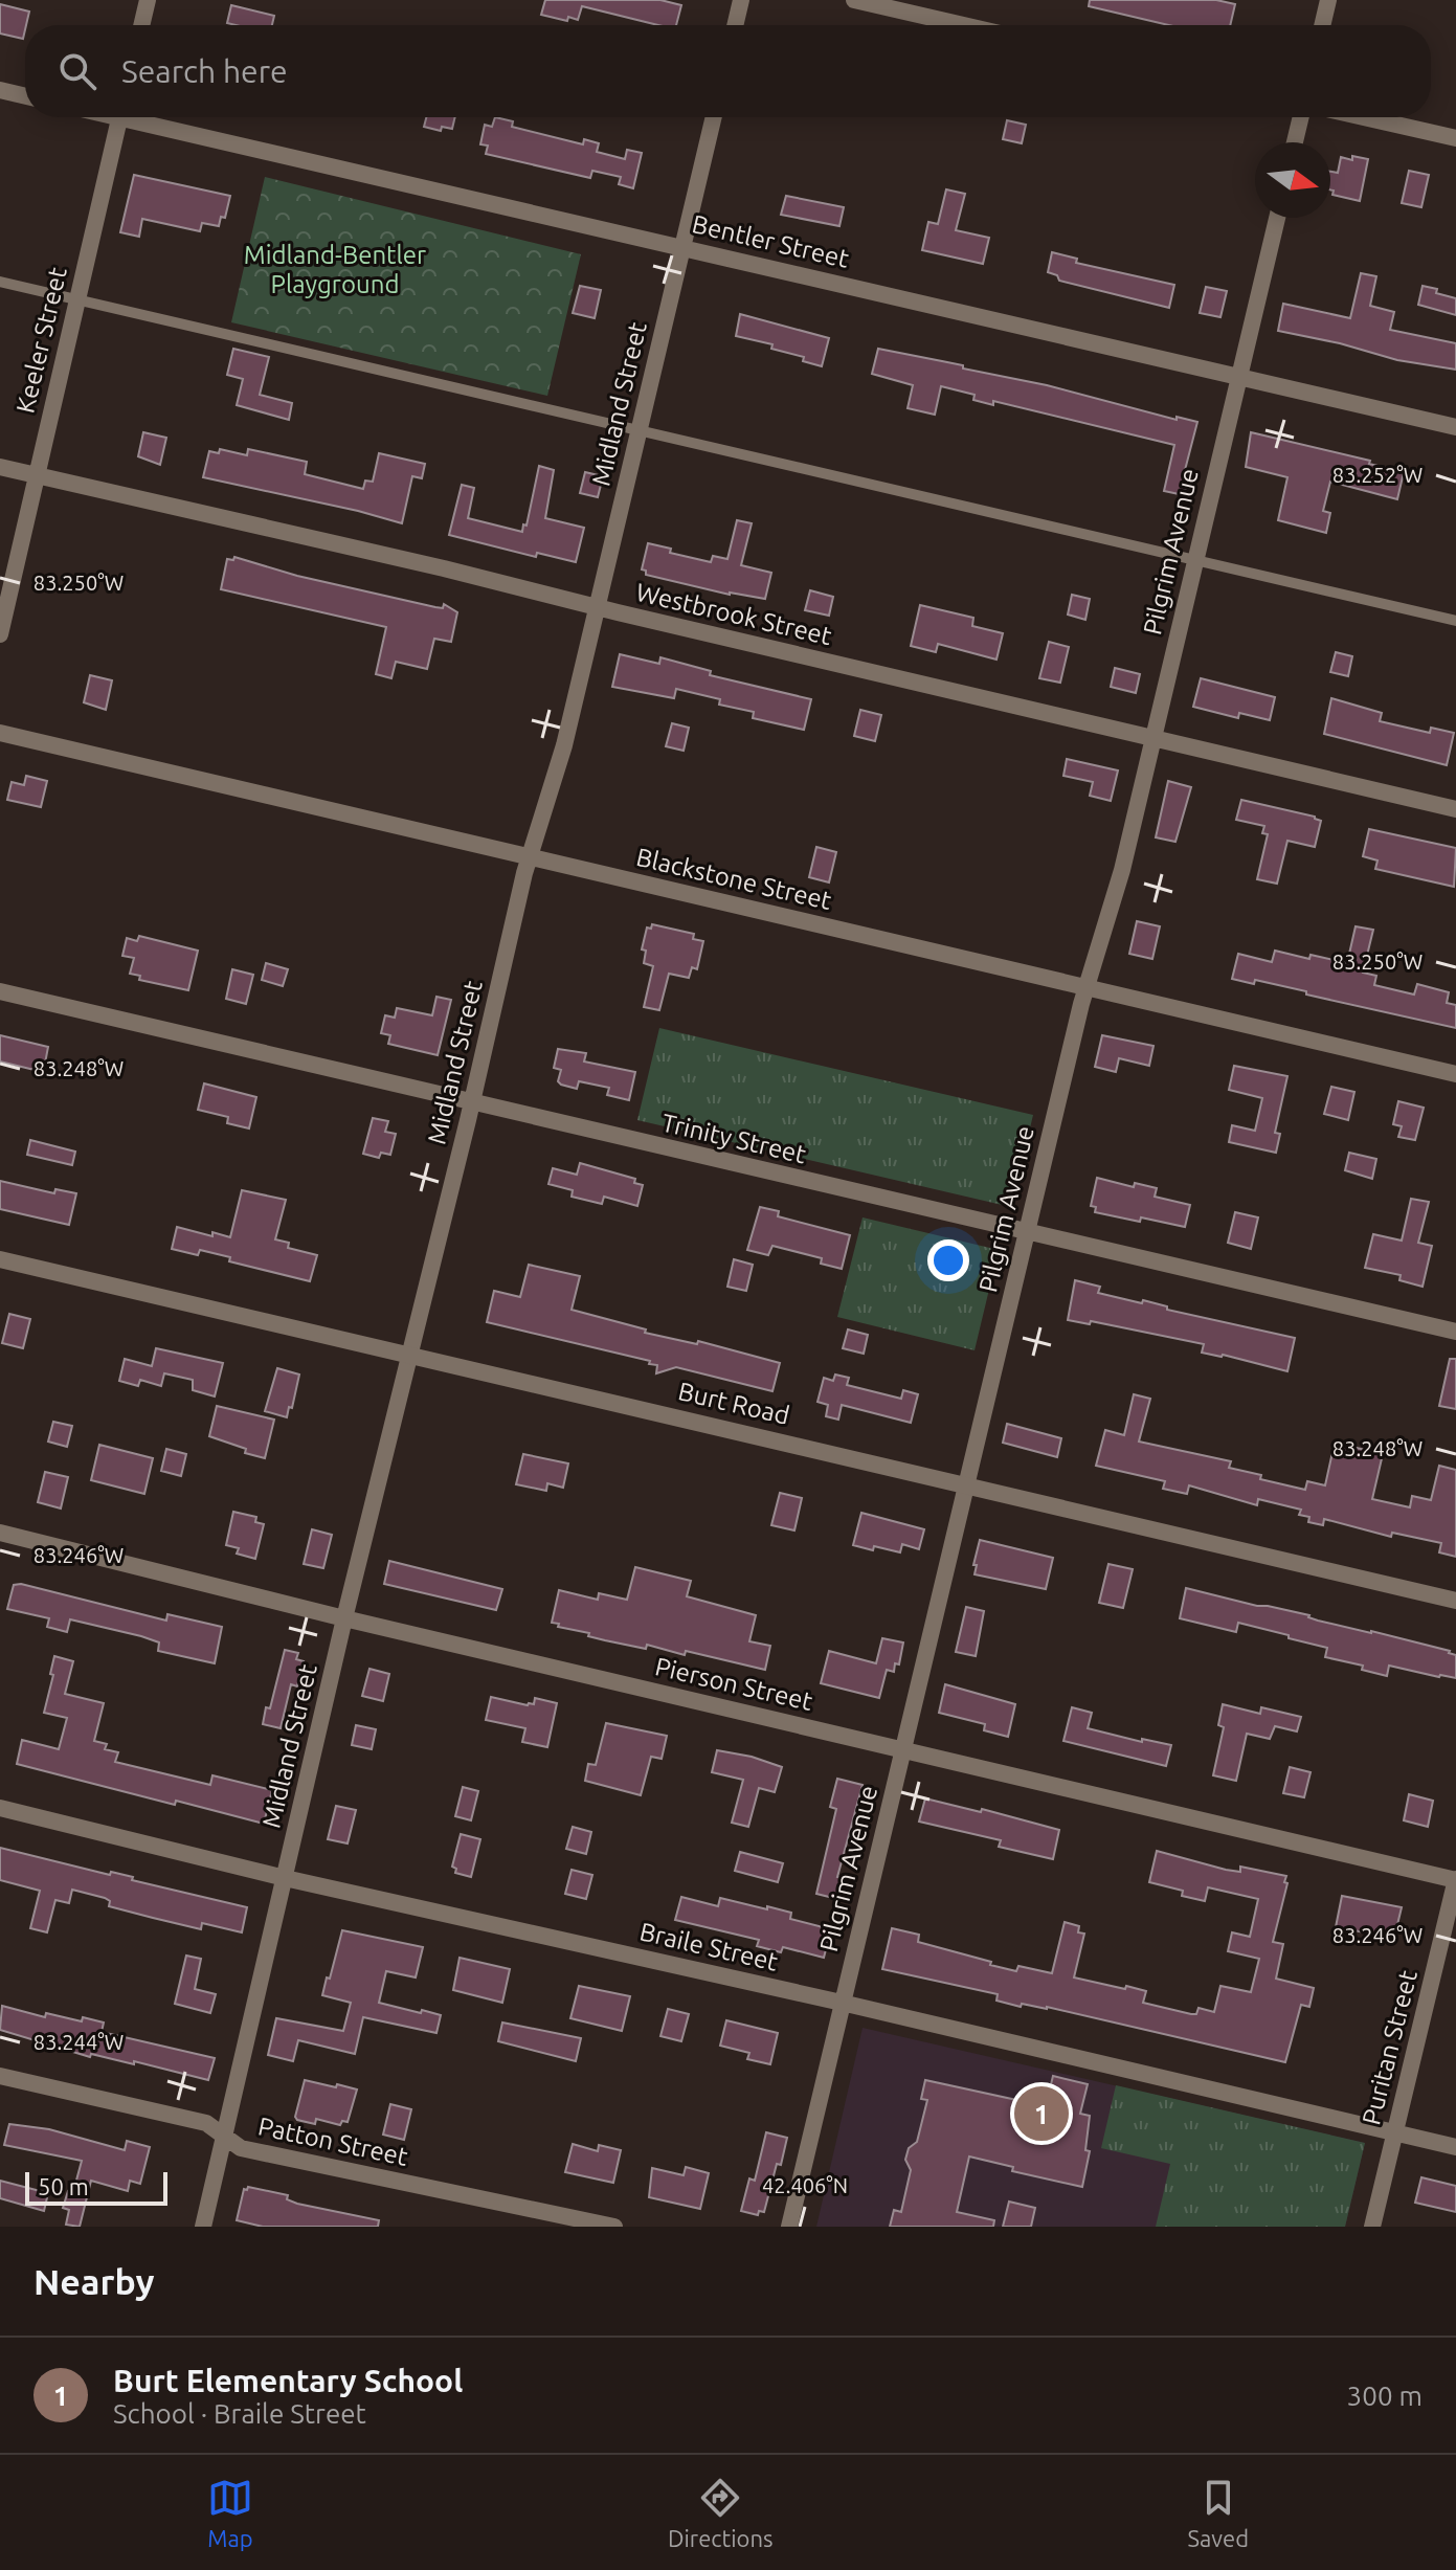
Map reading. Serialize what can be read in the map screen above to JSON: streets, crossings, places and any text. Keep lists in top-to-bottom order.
{
  "streets": {
    "street": [
      "Bentler Street",
      "Keeler Street",
      "Midland Street",
      "Pilgrim Avenue",
      "Westbrook Street",
      "Blackstone Street",
      "Trinity Street",
      "Burt Road",
      "Pierson Street",
      "Braile Street",
      "Puritan Street",
      "Patton Street"
    ]
  },
  "crossings": [
    ["Bentler Street", "Midland Street"],
    ["Bentler Street", "Pilgrim Avenue"],
    ["Keeler Street", "Westbrook Street"],
    ["Midland Street", "Westbrook Street"],
    ["Midland Street", "Blackstone Street"],
    ["Midland Street", "Trinity Street"],
    ["Midland Street", "Burt Road"],
    ["Midland Street", "Pierson Street"],
    ["Midland Street", "Braile Street"],
    ["Midland Street", "Patton Street"],
    ["Pilgrim Avenue", "Westbrook Street"],
    ["Pilgrim Avenue", "Blackstone Street"],
    ["Pilgrim Avenue", "Trinity Street"],
    ["Pilgrim Avenue", "Burt Road"],
    ["Pilgrim Avenue", "Pierson Street"],
    ["Pilgrim Avenue", "Braile Street"],
    ["Pierson Street", "Puritan Street"],
    ["Braile Street", "Puritan Street"]
  ],
  "parks": ["Midland-Bentler Playground"],
  "scale_bar": "50 m",
  "north": "right",
  "page": {
    "search": "Search here",
    "pins": "1",
    "scale": "50 m",
    "heading": "Nearby",
    "list": [
      {
        "mark": "1",
        "name": "Burt Elementary School",
        "note": "School · Braile Street",
        "value": "300 m"
      }
    ],
    "nav": ["Map", "Directions", "Saved"]
  },
  "coordinates": [
    "83.252°W",
    "83.250°W",
    "83.248°W",
    "83.246°W",
    "83.244°W",
    "42.406°N"
  ]
}
